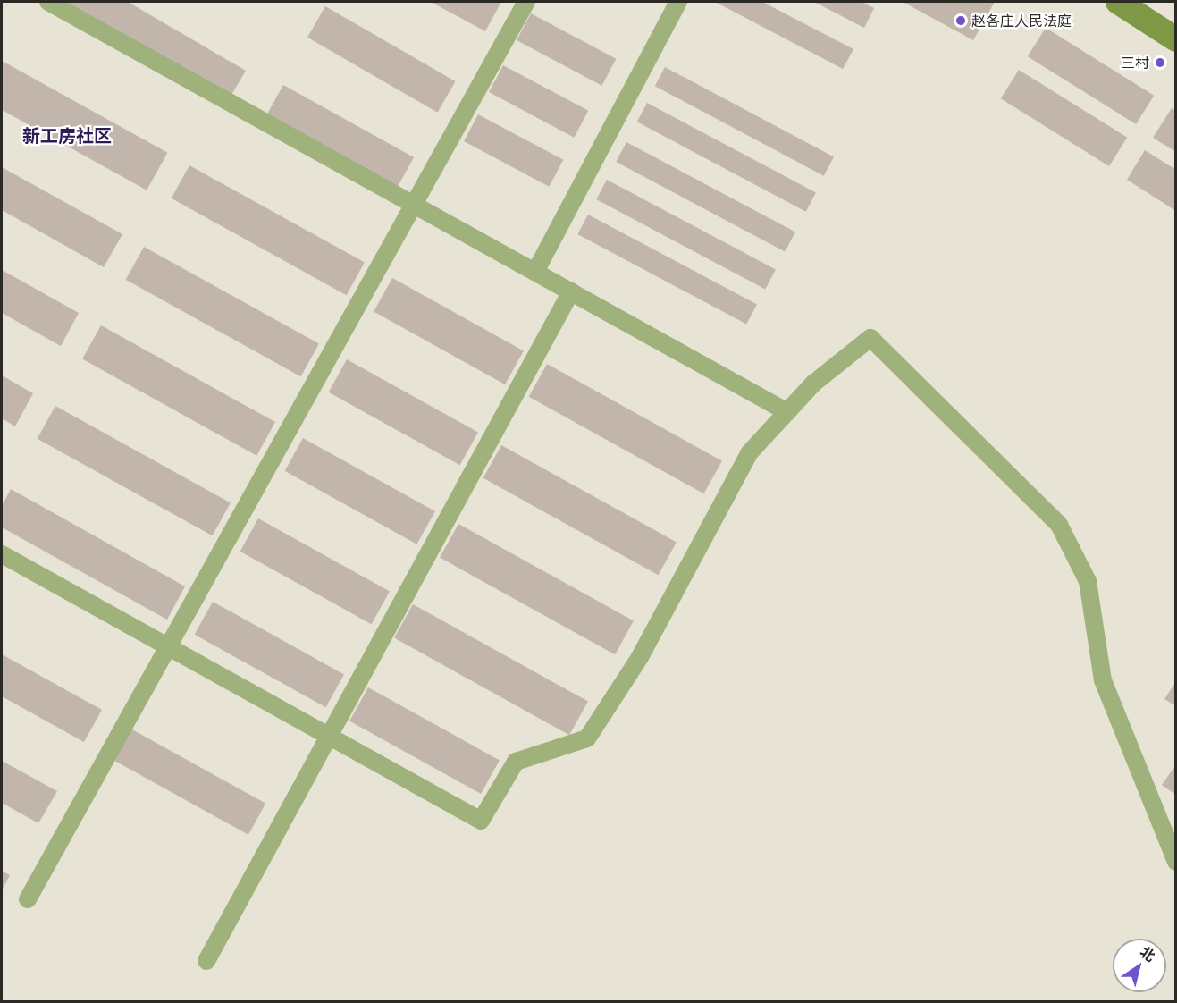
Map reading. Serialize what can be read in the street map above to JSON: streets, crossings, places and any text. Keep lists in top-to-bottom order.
{
  "districts": ["新工房社区"],
  "places": ["赵各庄人民法庭", "三村"],
  "north": "top right"
}
